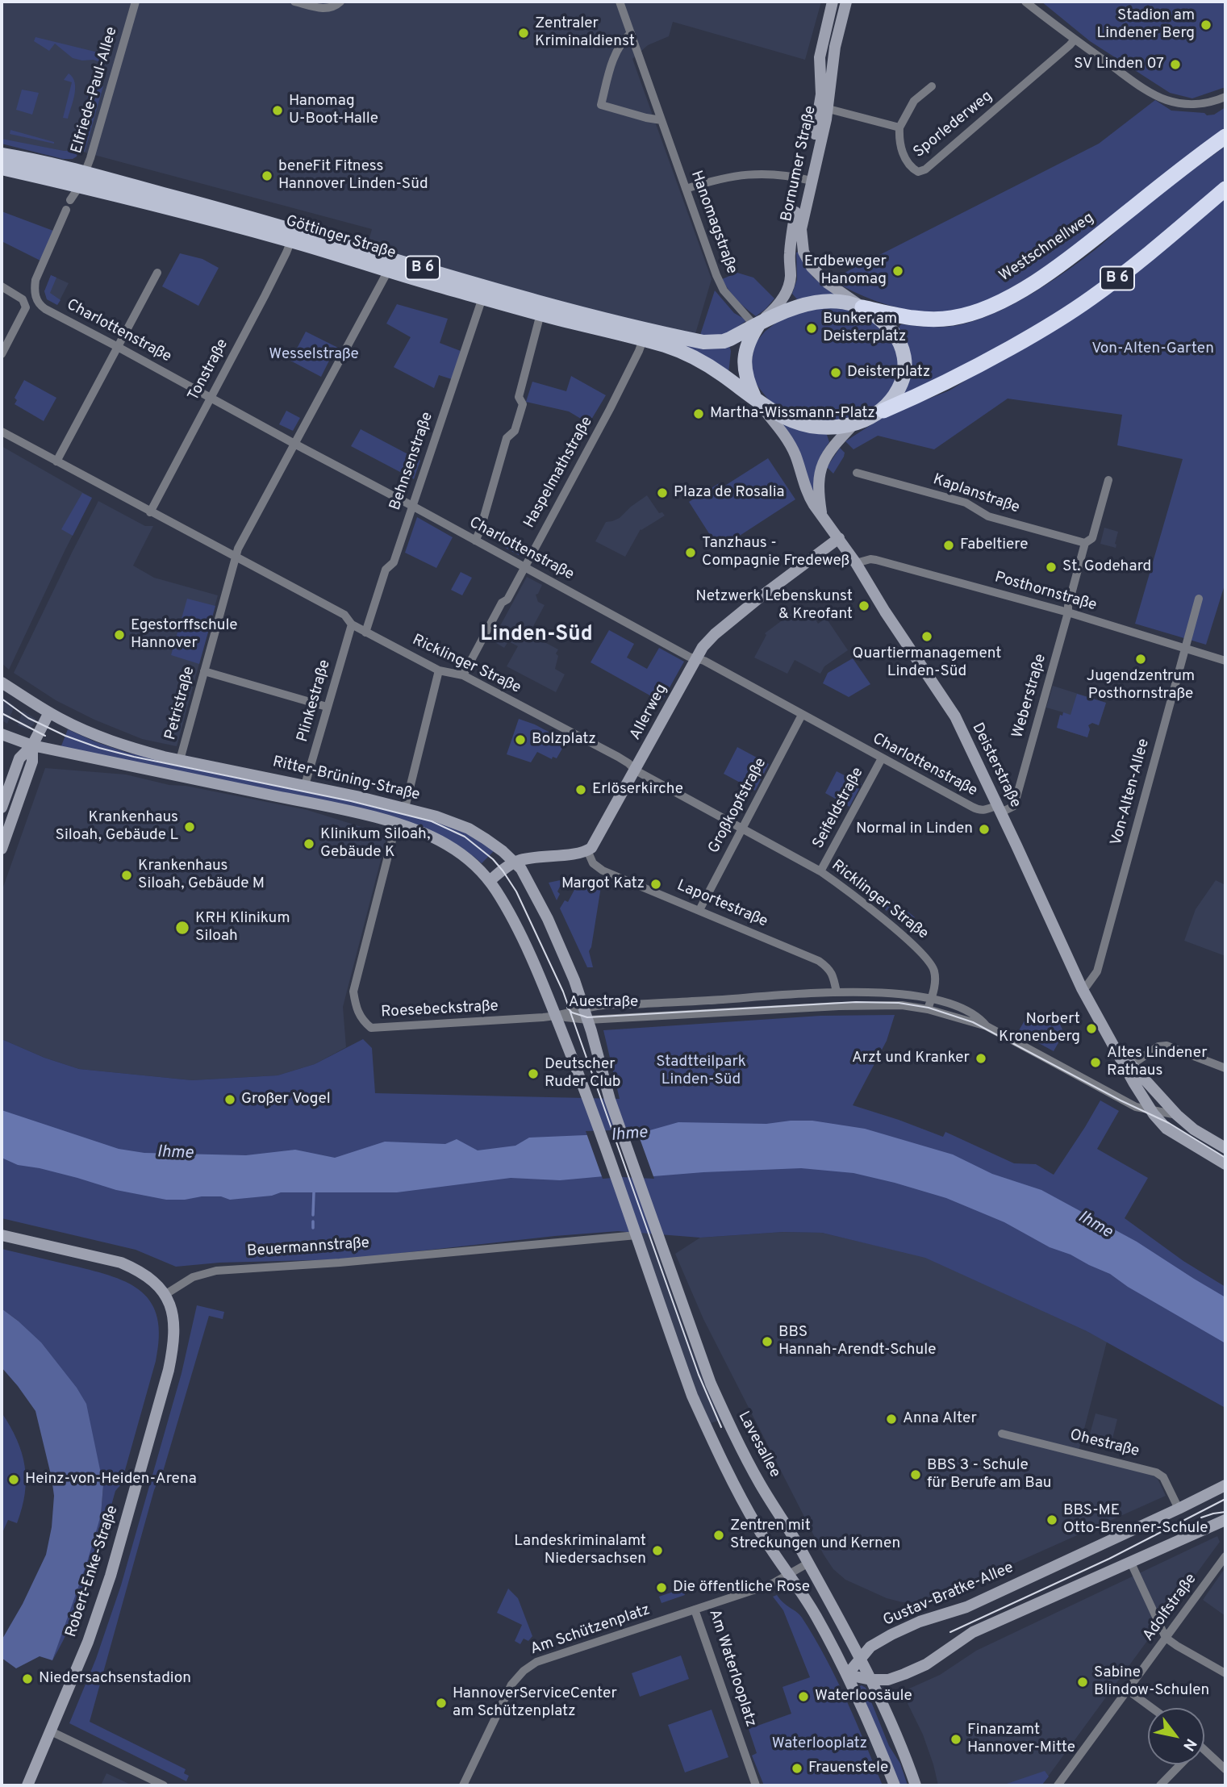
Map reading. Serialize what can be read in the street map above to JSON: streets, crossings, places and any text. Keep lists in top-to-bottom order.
{
  "streets": {
    "highway": ["Westschnellweg", "B 6"],
    "main road": [
      "Bornumer Straße",
      "Göttinger Straße",
      "Allerweg",
      "Deisterstraße",
      "Ritter-Brüning-Straße",
      "Lavesallee",
      "Robert-Enke-Straße",
      "Gustav-Bratke-Allee"
    ],
    "street": [
      "Elfriede-Paul-Allee",
      "Sporlederweg",
      "Hanomagstraße",
      "Charlottenstraße",
      "Tonstraße",
      "Behnsenstraße",
      "Haspelmathstraße",
      "Kaplanstraße",
      "Posthornstraße",
      "Ricklinger Straße",
      "Weberstraße",
      "Plinkestraße",
      "Petristraße",
      "Von-Alten-Allee",
      "Großkopfstraße",
      "Seifeldstraße",
      "Laportestraße",
      "Auestraße",
      "Roesebeckstraße",
      "Beuermannstraße",
      "Ohestraße",
      "Adolfstraße",
      "Am Schützenplatz",
      "Am Waterlooplatz"
    ]
  },
  "crossings": [
    ["Elfriede-Paul-Allee", "Göttinger Straße"],
    ["Sporlederweg", "Bornumer Straße"],
    ["Bornumer Straße", "Hanomagstraße"],
    ["Bornumer Straße", "Göttinger Straße"],
    ["Bornumer Straße", "Westschnellweg"],
    ["Bornumer Straße", "B 6"],
    ["Bornumer Straße", "Deisterstraße"],
    ["Hanomagstraße", "Göttinger Straße"],
    ["Hanomagstraße", "Westschnellweg"],
    ["Hanomagstraße", "B 6"],
    ["Hanomagstraße", "Deisterstraße"],
    ["Göttinger Straße", "Westschnellweg"],
    ["Göttinger Straße", "B 6"],
    ["Göttinger Straße", "Tonstraße"],
    ["Göttinger Straße", "Behnsenstraße"],
    ["Göttinger Straße", "Haspelmathstraße"],
    ["Göttinger Straße", "Deisterstraße"],
    ["Westschnellweg", "B 6"],
    ["Westschnellweg", "Deisterstraße"],
    ["B 6", "Deisterstraße"],
    ["Charlottenstraße", "Tonstraße"],
    ["Charlottenstraße", "Behnsenstraße"],
    ["Charlottenstraße", "Haspelmathstraße"],
    ["Charlottenstraße", "Weberstraße"],
    ["Charlottenstraße", "Allerweg"],
    ["Charlottenstraße", "Deisterstraße"],
    ["Charlottenstraße", "Großkopfstraße"],
    ["Charlottenstraße", "Seifeldstraße"],
    ["Tonstraße", "Ricklinger Straße"],
    ["Behnsenstraße", "Ricklinger Straße"],
    ["Haspelmathstraße", "Ricklinger Straße"],
    ["Kaplanstraße", "Weberstraße"],
    ["Posthornstraße", "Weberstraße"],
    ["Posthornstraße", "Deisterstraße"],
    ["Posthornstraße", "Von-Alten-Allee"],
    ["Ricklinger Straße", "Plinkestraße"],
    ["Ricklinger Straße", "Petristraße"],
    ["Ricklinger Straße", "Allerweg"],
    ["Ricklinger Straße", "Großkopfstraße"],
    ["Ricklinger Straße", "Seifeldstraße"],
    ["Ricklinger Straße", "Auestraße"],
    ["Weberstraße", "Deisterstraße"],
    ["Plinkestraße", "Ritter-Brüning-Straße"],
    ["Petristraße", "Ritter-Brüning-Straße"],
    ["Allerweg", "Deisterstraße"],
    ["Allerweg", "Laportestraße"],
    ["Deisterstraße", "Von-Alten-Allee"],
    ["Ritter-Brüning-Straße", "Auestraße"],
    ["Ritter-Brüning-Straße", "Roesebeckstraße"],
    ["Ritter-Brüning-Straße", "Lavesallee"],
    ["Großkopfstraße", "Laportestraße"],
    ["Laportestraße", "Auestraße"],
    ["Auestraße", "Roesebeckstraße"],
    ["Auestraße", "Lavesallee"],
    ["Beuermannstraße", "Robert-Enke-Straße"],
    ["Ohestraße", "Gustav-Bratke-Allee"],
    ["Lavesallee", "Gustav-Bratke-Allee"],
    ["Lavesallee", "Am Waterlooplatz"],
    ["Am Schützenplatz", "Am Waterlooplatz"]
  ],
  "districts": ["Linden-Süd"],
  "water": ["Ihme"],
  "parks": [
    "Von-Alten-Garten",
    "Wesselstraße",
    "Stadtteilpark Linden-Süd",
    "Waterlooplatz"
  ],
  "places": [
    "Stadion am Lindener Berg",
    "Zentraler Kriminaldienst",
    "SV Linden 07",
    "Hanomag U-Boot-Halle",
    "beneFit Fitness Hannover Linden-Süd",
    "Erdbeweger Hanomag",
    "Bunker am Deisterplatz",
    "Deisterplatz",
    "Martha-Wissmann-Platz",
    "Plaza de Rosalia",
    "Fabeltiere",
    "Tanzhaus - Compagnie Fredeweß",
    "St. Godehard",
    "Netzwerk Lebenskunst & Kreofant",
    "Egestorffschule Hannover",
    "Quartiermanagement Linden-Süd",
    "Jugendzentrum Posthornstraße",
    "Bolzplatz",
    "Erlöserkirche",
    "Krankenhaus Siloah, Gebäude L",
    "Normal in Linden",
    "Klinikum Siloah, Gebäude K",
    "Krankenhaus Siloah, Gebäude M",
    "Margot Katz",
    "KRH Klinikum Siloah",
    "Norbert Kronenberg",
    "Arzt und Kranker",
    "Altes Lindener Rathaus",
    "Deutscher Ruder Club",
    "Großer Vogel",
    "BBS Hannah-Arendt-Schule",
    "Anna Alter",
    "BBS 3 - Schule für Berufe am Bau",
    "Heinz-von-Heiden-Arena",
    "BBS-ME Otto-Brenner-Schule",
    "Zentren mit Streckungen und Kernen",
    "Landeskriminalamt Niedersachsen",
    "Die öffentliche Rose",
    "Niedersachsenstadion",
    "Sabine Blindow-Schulen",
    "Waterloosäule",
    "HannoverServiceCenter am Schützenplatz",
    "Finanzamt Hannover-Mitte",
    "Frauenstele"
  ],
  "north": "bottom right"
}
